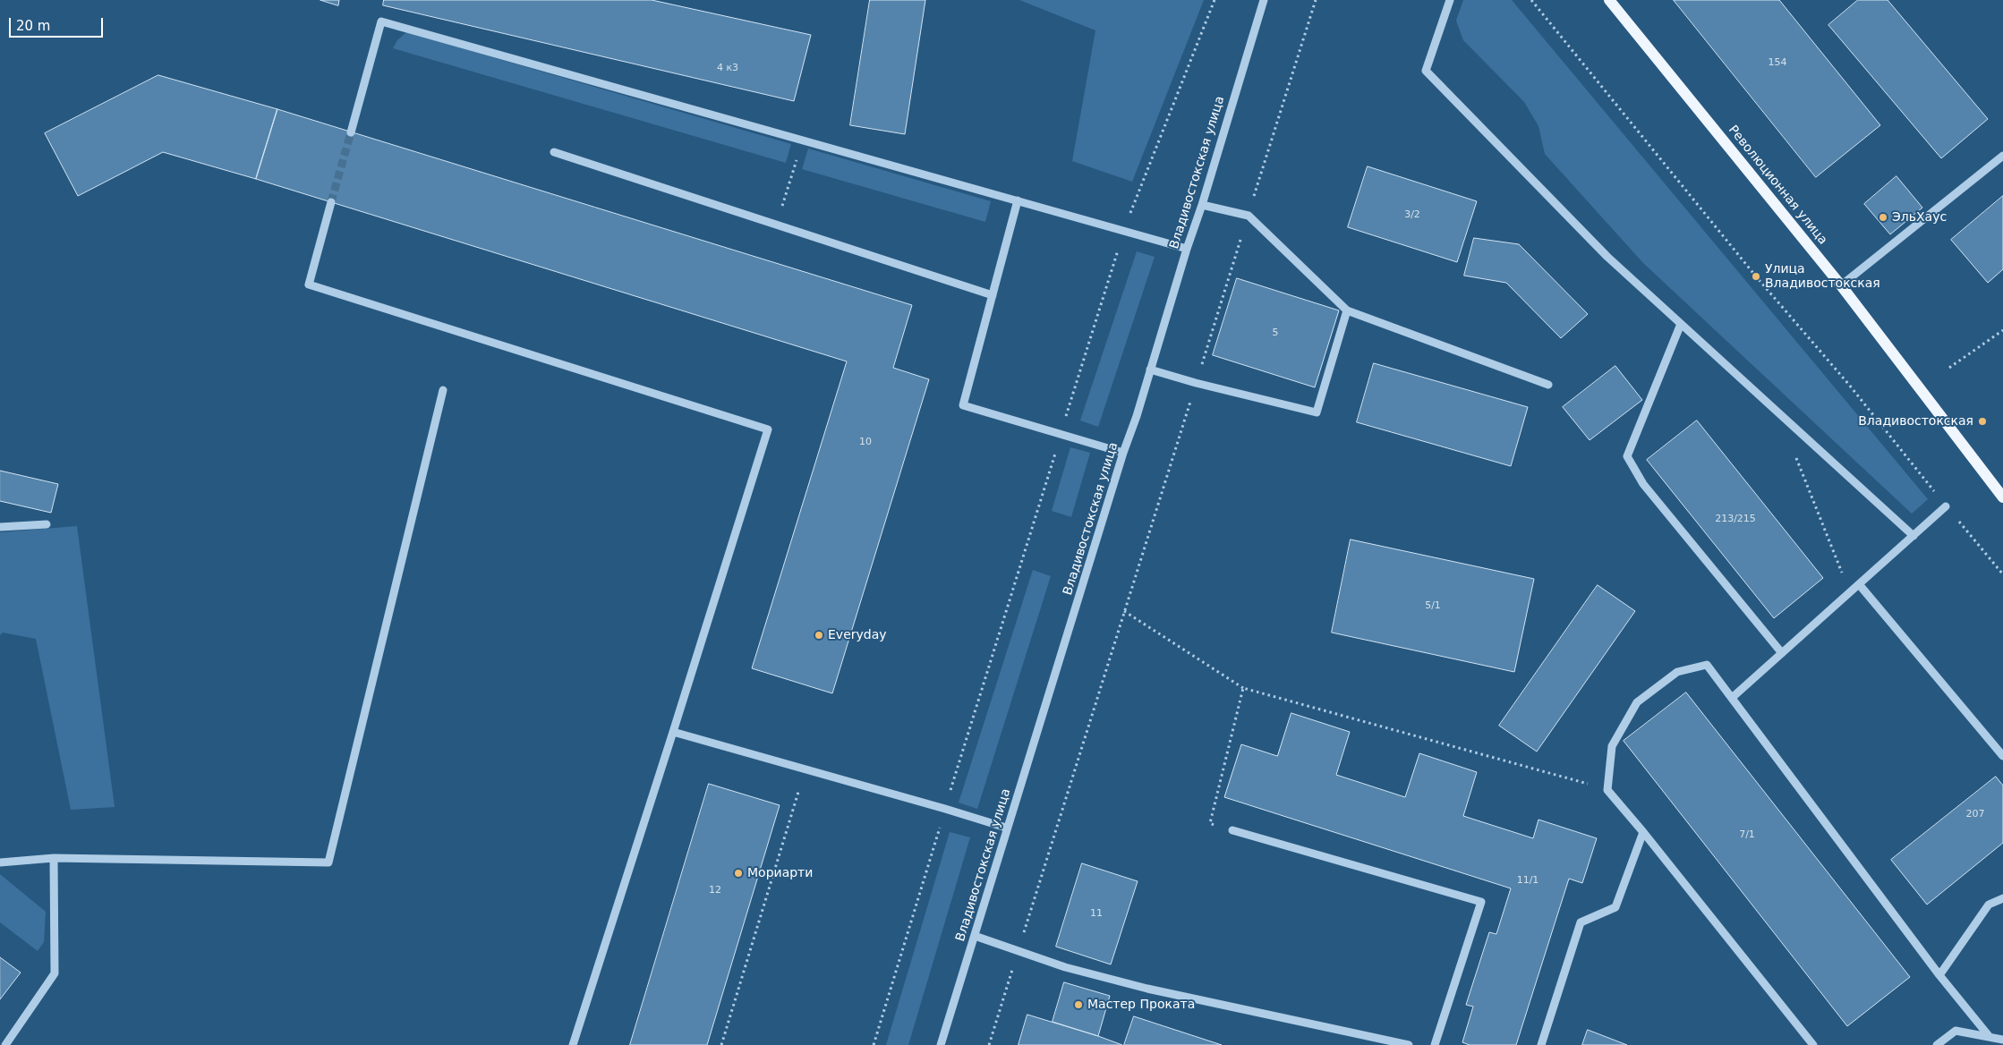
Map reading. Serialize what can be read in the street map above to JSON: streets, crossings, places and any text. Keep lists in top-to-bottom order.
{
  "streets": {
    "main road": ["Революционная улица"],
    "street": ["Владивостокская улица"]
  },
  "places": [
    "ЭльХаус",
    "Улица Владивостокская",
    "Владивостокская",
    "Everyday",
    "Мориарти",
    "Мастер Проката"
  ],
  "house_numbers": [
    "154",
    "4 к3",
    "3/2",
    "5",
    "10",
    "213/215",
    "5/1",
    "207",
    "7/1",
    "11/1",
    "12",
    "11"
  ],
  "scale_bar": "20 m"
}
